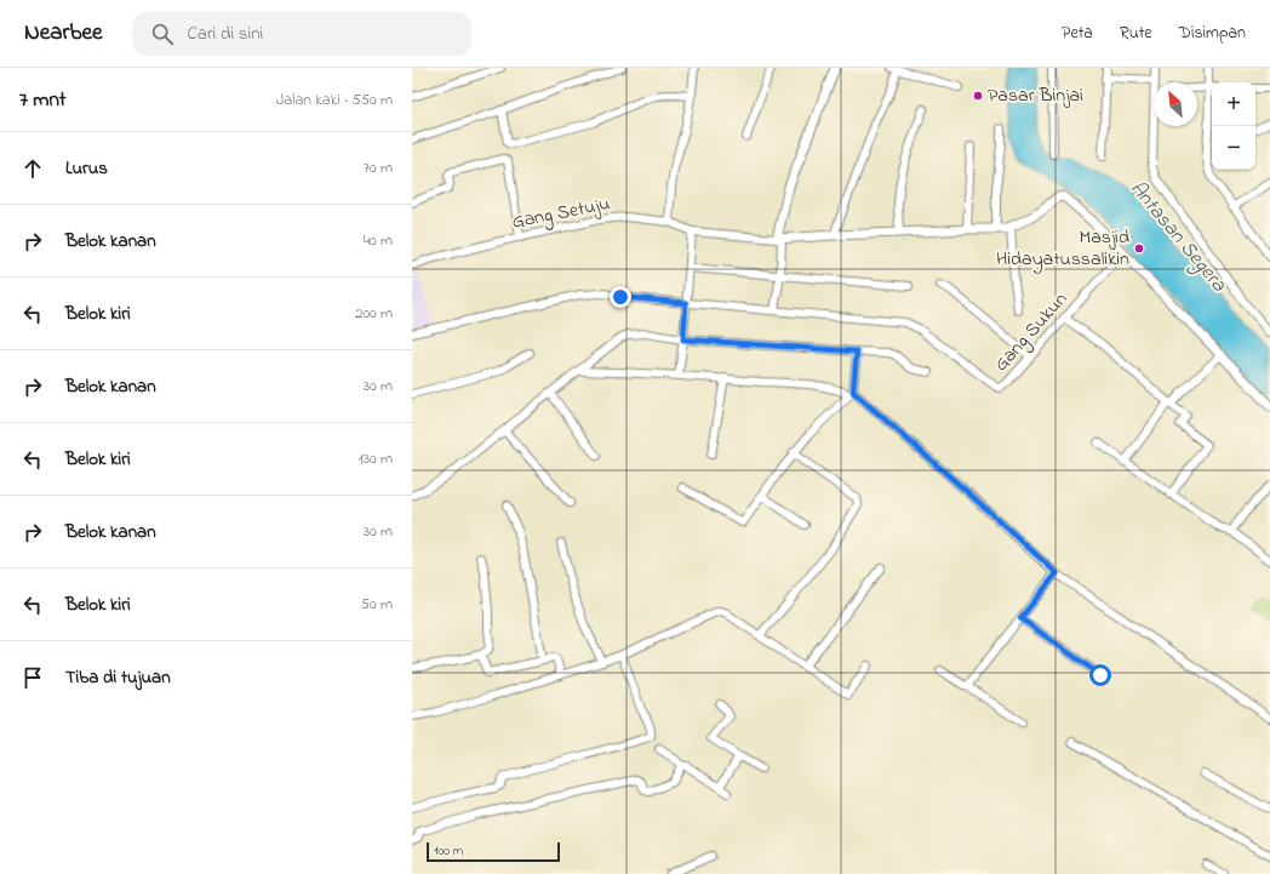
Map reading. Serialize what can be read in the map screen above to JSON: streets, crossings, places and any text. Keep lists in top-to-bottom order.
{
  "streets": {
    "street": ["Gang Setuju", "Gang Sukun"]
  },
  "water": ["Antasan Segera"],
  "places": ["Pasar Binjai", "Masjid Hidayatussalikin"],
  "scale_bar": "100 m",
  "north": "top left",
  "page": {
    "header": "Nearbee",
    "search": "Cari di sini",
    "nav": ["Peta", "Rute", "Disimpan"],
    "heading": ["7 mnt", "Jalan kaki · 550 m"],
    "map_buttons": ["+", "−"],
    "list": [
      ["Lurus", "70 m"],
      ["Belok kanan", "40 m"],
      ["Belok kiri", "200 m"],
      ["Belok kanan", "30 m"],
      ["Belok kiri", "130 m"],
      ["Belok kanan", "30 m"],
      ["Belok kiri", "50 m"],
      "Tiba di tujuan"
    ],
    "scale": "100 m"
  }
}
